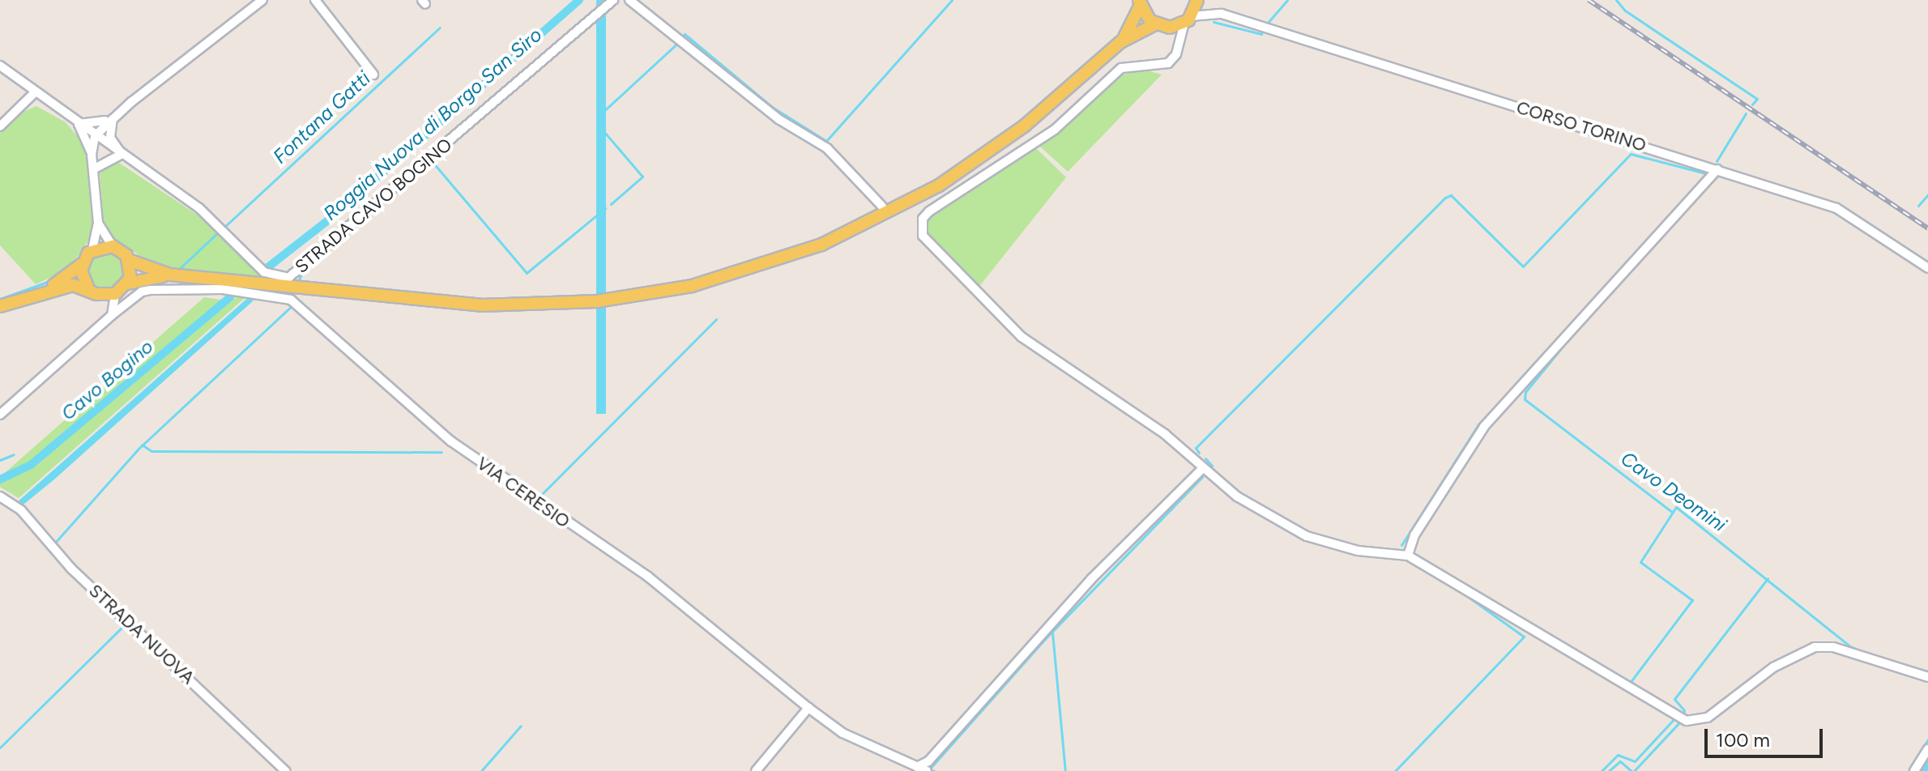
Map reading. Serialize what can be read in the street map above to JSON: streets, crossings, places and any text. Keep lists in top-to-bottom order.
{
  "streets": {
    "street": [
      "CORSO TORINO",
      "STRADA CAVO BOGINO",
      "VIA CERESIO",
      "STRADA NUOVA"
    ]
  },
  "water": [
    "Fontana Gatti",
    "Roggia Nuova di Borgo San Siro",
    "Cavo Bogino",
    "Cavo Deomini"
  ],
  "scale_bar": "100 m"
}
